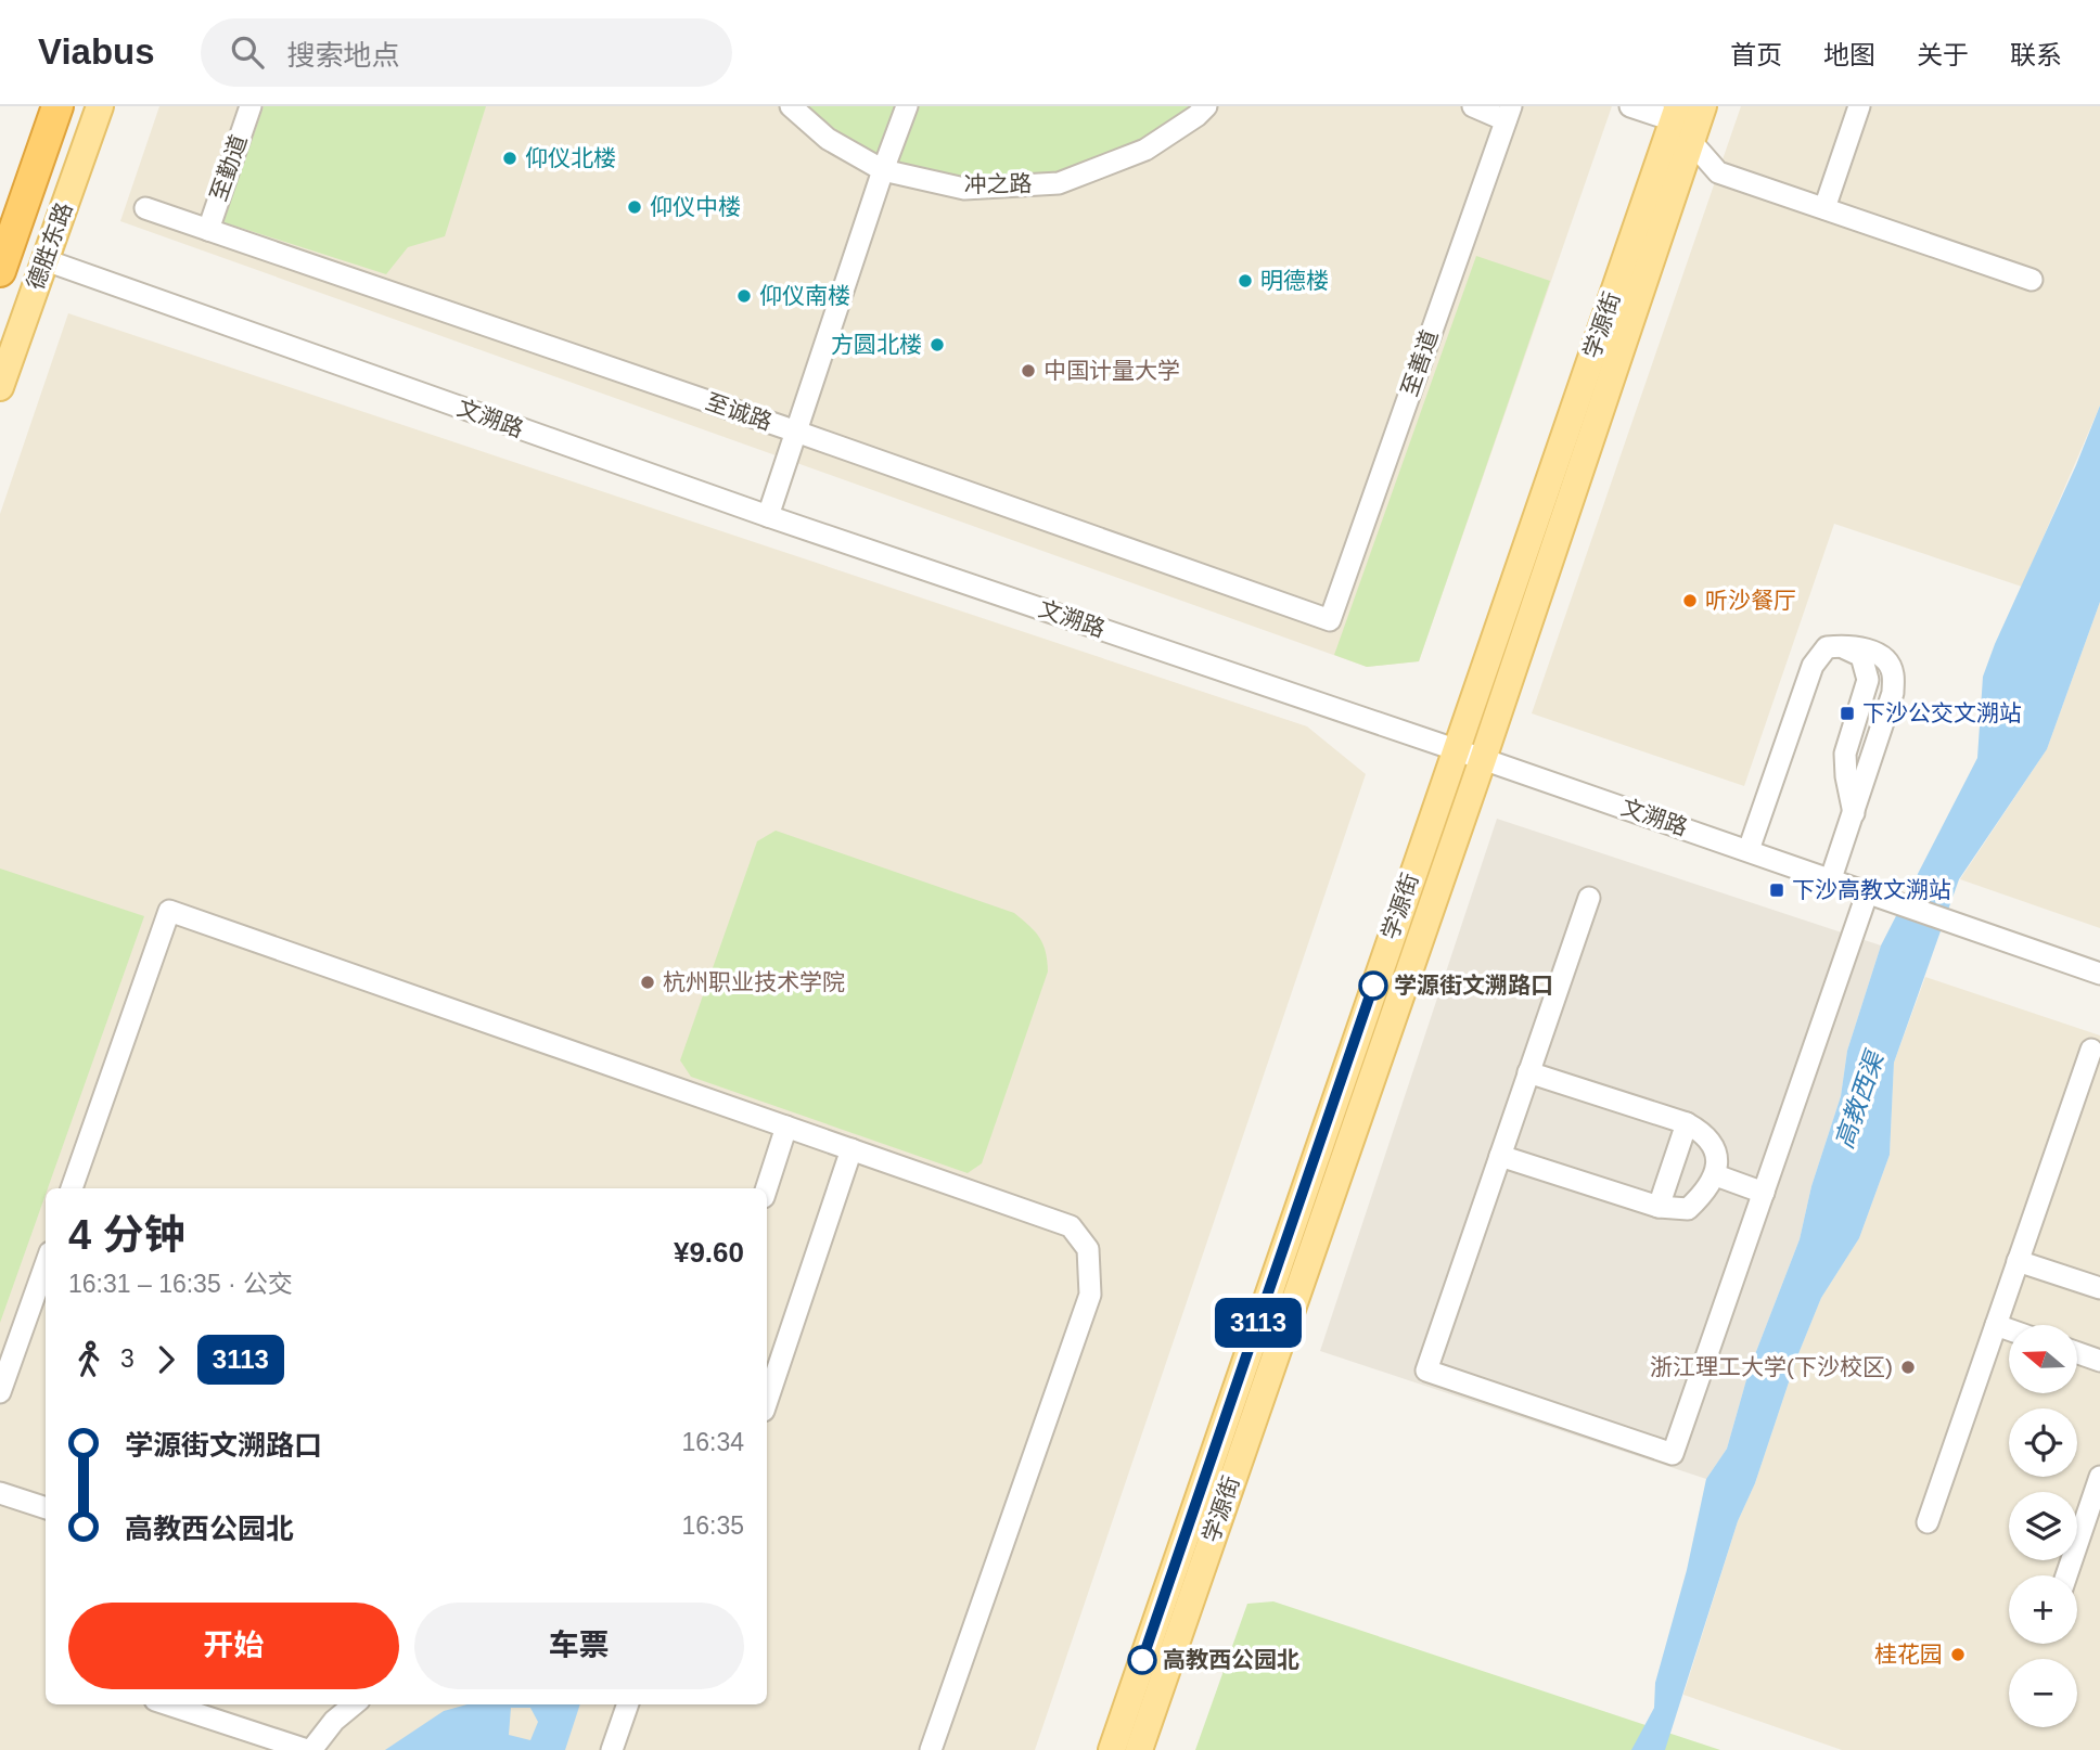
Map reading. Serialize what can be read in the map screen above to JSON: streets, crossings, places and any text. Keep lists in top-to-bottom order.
{
  "streets": {
    "main road": ["德胜东路", "学源街"],
    "street": [
      "至勤道",
      "冲之路",
      "至善道",
      "至诚路",
      "文溯路"
    ]
  },
  "crossings": [
    ["至勤道", "至诚路"],
    ["德胜东路", "文溯路"],
    ["学源街", "文溯路"],
    ["至善道", "至诚路"]
  ],
  "water": ["高教西渠"],
  "places": {
    "other": [
      "仰仪北楼",
      "仰仪中楼",
      "明德楼",
      "仰仪南楼",
      "方圆北楼",
      "中国计量大学",
      "听沙餐厅",
      "杭州职业技术学院",
      "学源街文溯路口",
      "浙江理工大学(下沙校区)",
      "桂花园",
      "高教西公园北"
    ],
    "transit": ["下沙公交文溯站", "下沙高教文溯站"]
  },
  "lines": ["bus line 3113"],
  "north": "left",
  "page": {
    "header": "Viabus",
    "search": "搜索地点",
    "nav": [
      "首页",
      "地图",
      "关于",
      "联系"
    ],
    "on_map": "3113",
    "heading": ["4 分钟", "16:31 – 16:35 · 公交", "¥9.60"],
    "legs": ["3", "3113"],
    "map_buttons": ["+", "−"],
    "list": [
      {
        "name": "学源街文溯路口",
        "value": "16:34"
      },
      {
        "name": "高教西公园北",
        "value": "16:35"
      }
    ],
    "buttons": ["开始", "车票"]
  }
}
